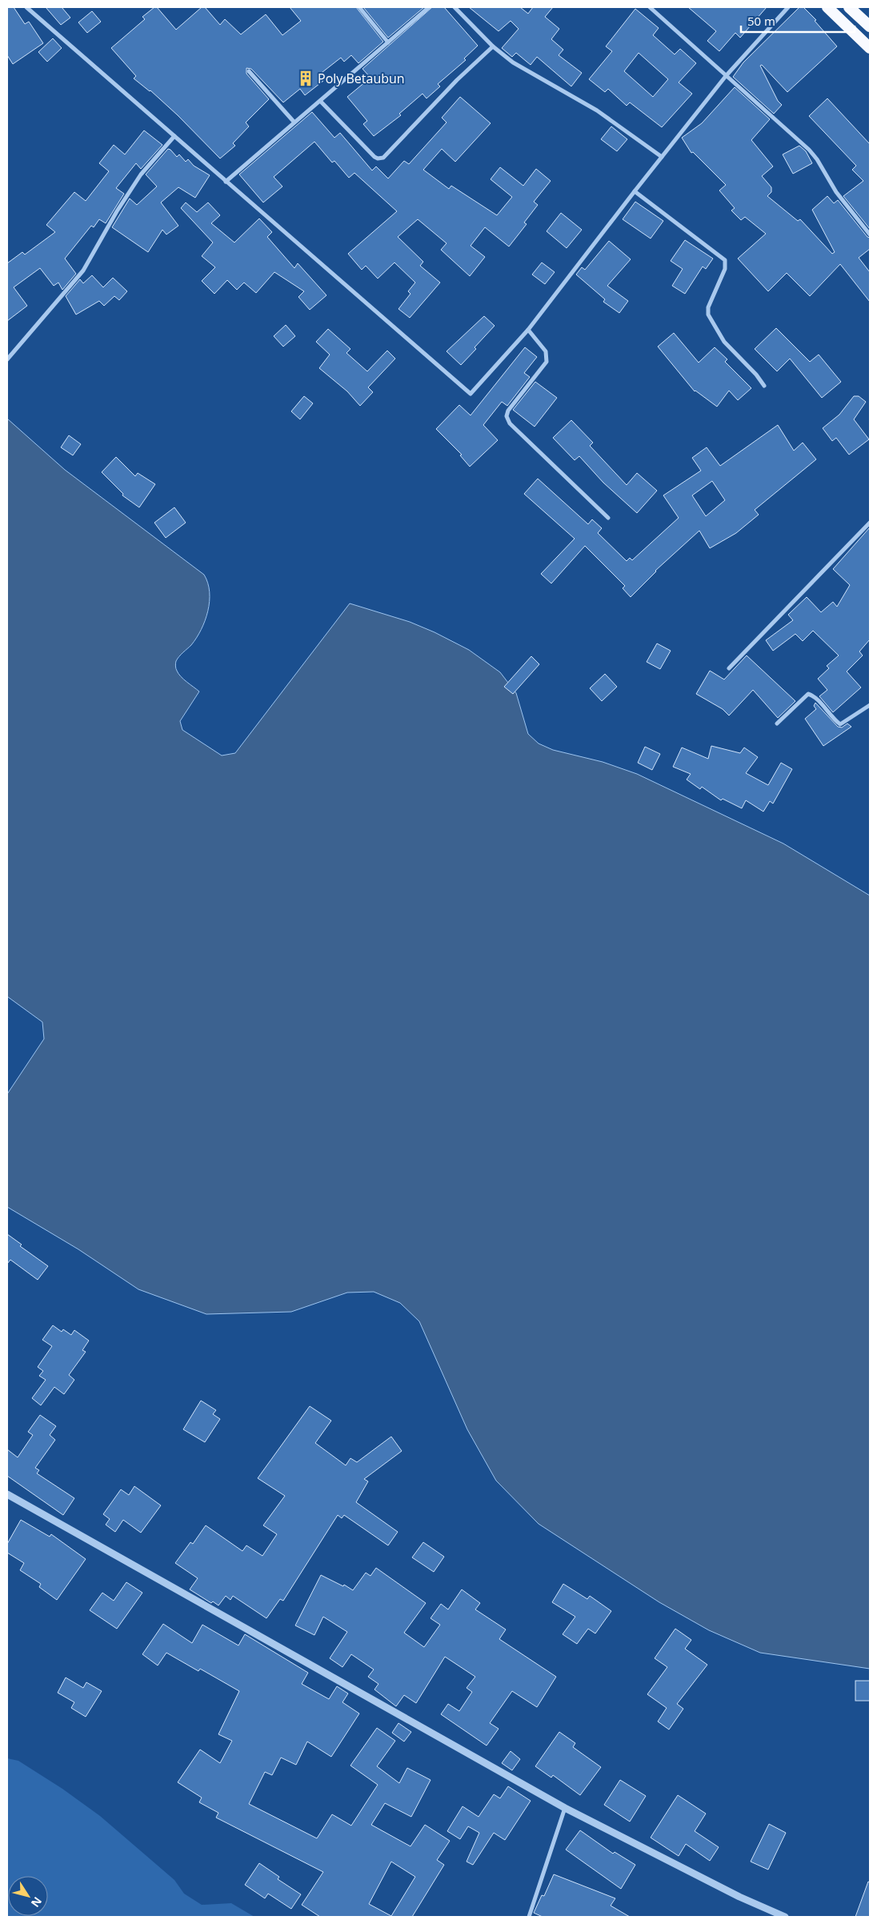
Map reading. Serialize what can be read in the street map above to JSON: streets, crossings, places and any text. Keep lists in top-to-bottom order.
{
  "places": {
    "building": ["Poly Betaubun"]
  },
  "scale_bar": "50 m",
  "north": "bottom right"
}
